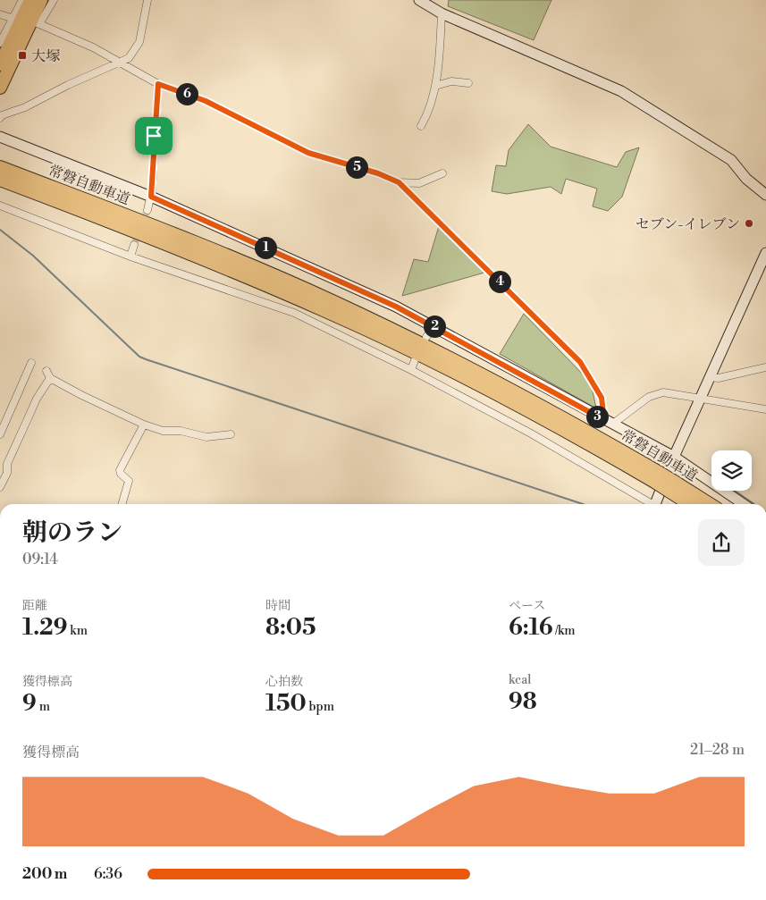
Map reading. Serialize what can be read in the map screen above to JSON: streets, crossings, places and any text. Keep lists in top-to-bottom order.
{
  "streets": {
    "highway": ["常磐自動車道"]
  },
  "places": {
    "transit": ["大塚"],
    "other": ["セブン-イレブン"]
  },
  "page": {
    "pins": [
      "6",
      "5",
      "1",
      "4",
      "2",
      "3"
    ],
    "heading": ["朝のラン", "09:14"],
    "stats": [
      ["距離", "1.29 km"],
      ["時間", "8:05"],
      ["ペース", "6:16 /km"],
      ["獲得標高", "9 m"],
      ["心拍数", "150 bpm"],
      ["kcal", "98"]
    ],
    "chart": ["獲得標高", "21–28 m"],
    "list": [
      {
        "name": "200 m",
        "note": "6:36"
      }
    ]
  }
}
